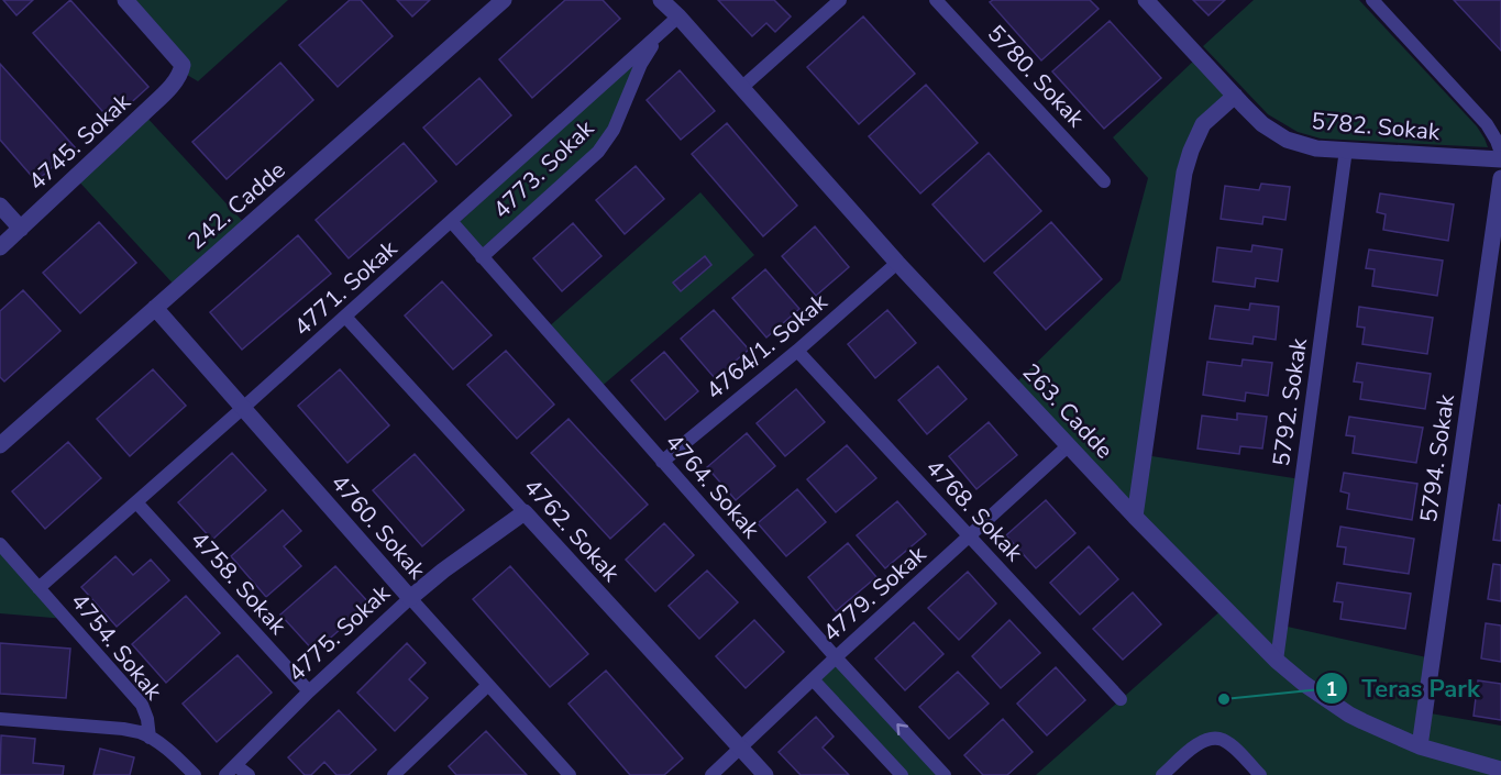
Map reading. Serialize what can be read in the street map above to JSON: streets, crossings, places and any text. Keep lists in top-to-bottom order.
{
  "streets": {
    "street": [
      "5782. Sokak",
      "4745. Sokak",
      "242. Cadde",
      "263. Cadde",
      "5794. Sokak",
      "4760. Sokak",
      "4762. Sokak",
      "4775. Sokak"
    ],
    "lane": [
      "5780. Sokak",
      "4773. Sokak",
      "4771. Sokak",
      "4764/1. Sokak",
      "5792. Sokak",
      "4764. Sokak",
      "4768. Sokak",
      "4758. Sokak",
      "4779. Sokak",
      "4754. Sokak"
    ]
  },
  "crossings": [
    ["5782. Sokak", "5792. Sokak"],
    ["4773. Sokak", "4771. Sokak"],
    ["4773. Sokak", "4764. Sokak"],
    ["242. Cadde", "4760. Sokak"],
    ["4771. Sokak", "263. Cadde"],
    ["4771. Sokak", "4764. Sokak"],
    ["4771. Sokak", "4760. Sokak"],
    ["4771. Sokak", "4762. Sokak"],
    ["4771. Sokak", "4758. Sokak"],
    ["4771. Sokak", "4754. Sokak"],
    ["4764/1. Sokak", "263. Cadde"],
    ["4764/1. Sokak", "4764. Sokak"],
    ["4764/1. Sokak", "4768. Sokak"],
    ["5792. Sokak", "263. Cadde"],
    ["263. Cadde", "5794. Sokak"],
    ["263. Cadde", "4779. Sokak"],
    ["4764. Sokak", "4779. Sokak"],
    ["4768. Sokak", "4779. Sokak"],
    ["4760. Sokak", "4775. Sokak"],
    ["4762. Sokak", "4779. Sokak"],
    ["4762. Sokak", "4775. Sokak"],
    ["4758. Sokak", "4775. Sokak"]
  ],
  "places": ["Teras Park"]
}
